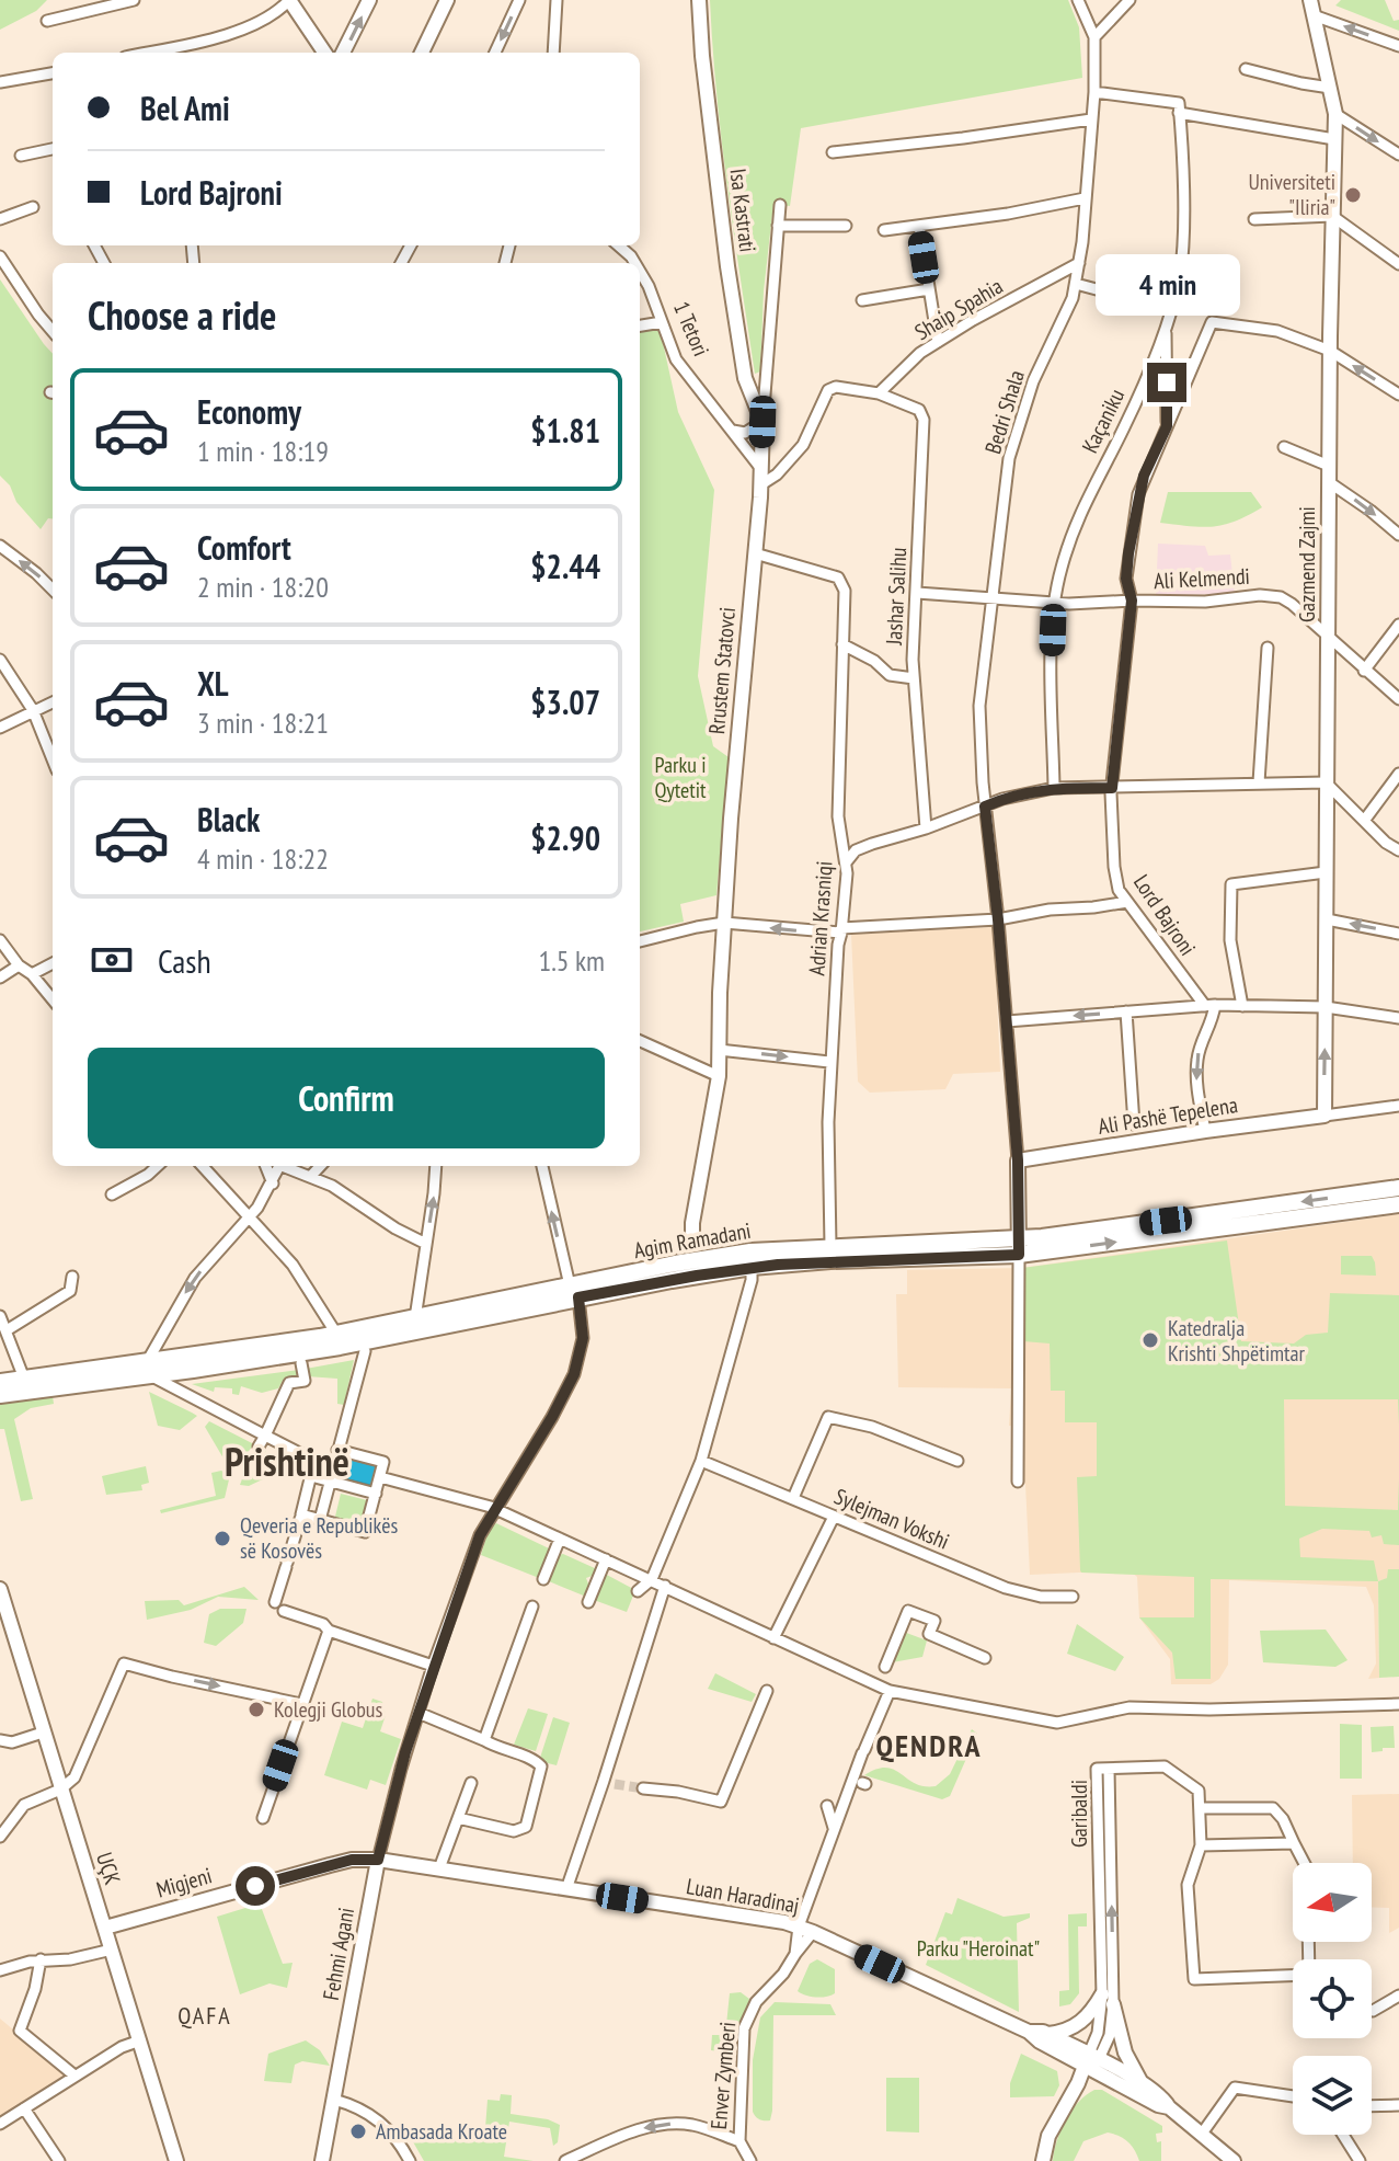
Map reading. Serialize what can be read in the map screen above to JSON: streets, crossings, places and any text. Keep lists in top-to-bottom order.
{
  "streets": {
    "main road": ["Agim Ramadani"],
    "street": [
      "Isa Kastrati",
      "Shaip Spahia",
      "1 Tetori",
      "Bedri Shala",
      "Kaçaniku",
      "Gazmend Zajmi",
      "Ali Kelmendi",
      "Jashar Salihu",
      "Rrustem Statovci",
      "Lord Bajroni",
      "Adrian Krasniqi",
      "Ali Pashë Tepelena",
      "Sylejman Vokshi",
      "Garibaldi",
      "UÇK",
      "Migjeni",
      "Luan Haradinaj",
      "Fehmi Agani",
      "Enver Zymberi"
    ]
  },
  "crossings": [
    ["Isa Kastrati", "Rrustem Statovci"],
    ["Shaip Spahia", "Bedri Shala"],
    ["Shaip Spahia", "Jashar Salihu"],
    ["1 Tetori", "Rrustem Statovci"],
    ["Bedri Shala", "Ali Kelmendi"],
    ["Bedri Shala", "Ali Pashë Tepelena"],
    ["Kaçaniku", "Ali Kelmendi"],
    ["Kaçaniku", "Lord Bajroni"],
    ["Gazmend Zajmi", "Ali Kelmendi"],
    ["Gazmend Zajmi", "Lord Bajroni"],
    ["Gazmend Zajmi", "Ali Pashë Tepelena"],
    ["Ali Kelmendi", "Jashar Salihu"],
    ["Ali Kelmendi", "Lord Bajroni"],
    ["Rrustem Statovci", "Adrian Krasniqi"],
    ["Rrustem Statovci", "Agim Ramadani"],
    ["Adrian Krasniqi", "Agim Ramadani"],
    ["Agim Ramadani", "Fehmi Agani"],
    ["Garibaldi", "Luan Haradinaj"],
    ["UÇK", "Migjeni"],
    ["Migjeni", "Luan Haradinaj"],
    ["Migjeni", "Fehmi Agani"],
    ["Luan Haradinaj", "Fehmi Agani"],
    ["Luan Haradinaj", "Enver Zymberi"]
  ],
  "one_way": ["Enver Zymberi"],
  "districts": ["Prishtinë", "QENDRA", "QAFA"],
  "parks": ["Parku i Qytetit", "Parku \"Heroinat\""],
  "places": [
    "Universiteti \"Iliria\"",
    "Katedralja Krishti Shpëtimtar",
    "Qeveria e Republikës së Kosovës",
    "Kolegji Globus",
    "Ambasada Kroate"
  ],
  "north": "left",
  "page": {
    "banner": ["Bel Ami", "Lord Bajroni"],
    "bubble": "4 min",
    "heading": "Choose a ride",
    "list": [
      {
        "name": "Economy",
        "note": "1 min · 18:19",
        "value": "$1.81"
      },
      {
        "name": "Comfort",
        "note": "2 min · 18:20",
        "value": "$2.44"
      },
      {
        "name": "XL",
        "note": "3 min · 18:21",
        "value": "$3.07"
      },
      {
        "name": "Black",
        "note": "4 min · 18:22",
        "value": "$2.90"
      }
    ],
    "pay": ["Cash", "1.5 km"],
    "buttons": "Confirm"
  }
}
